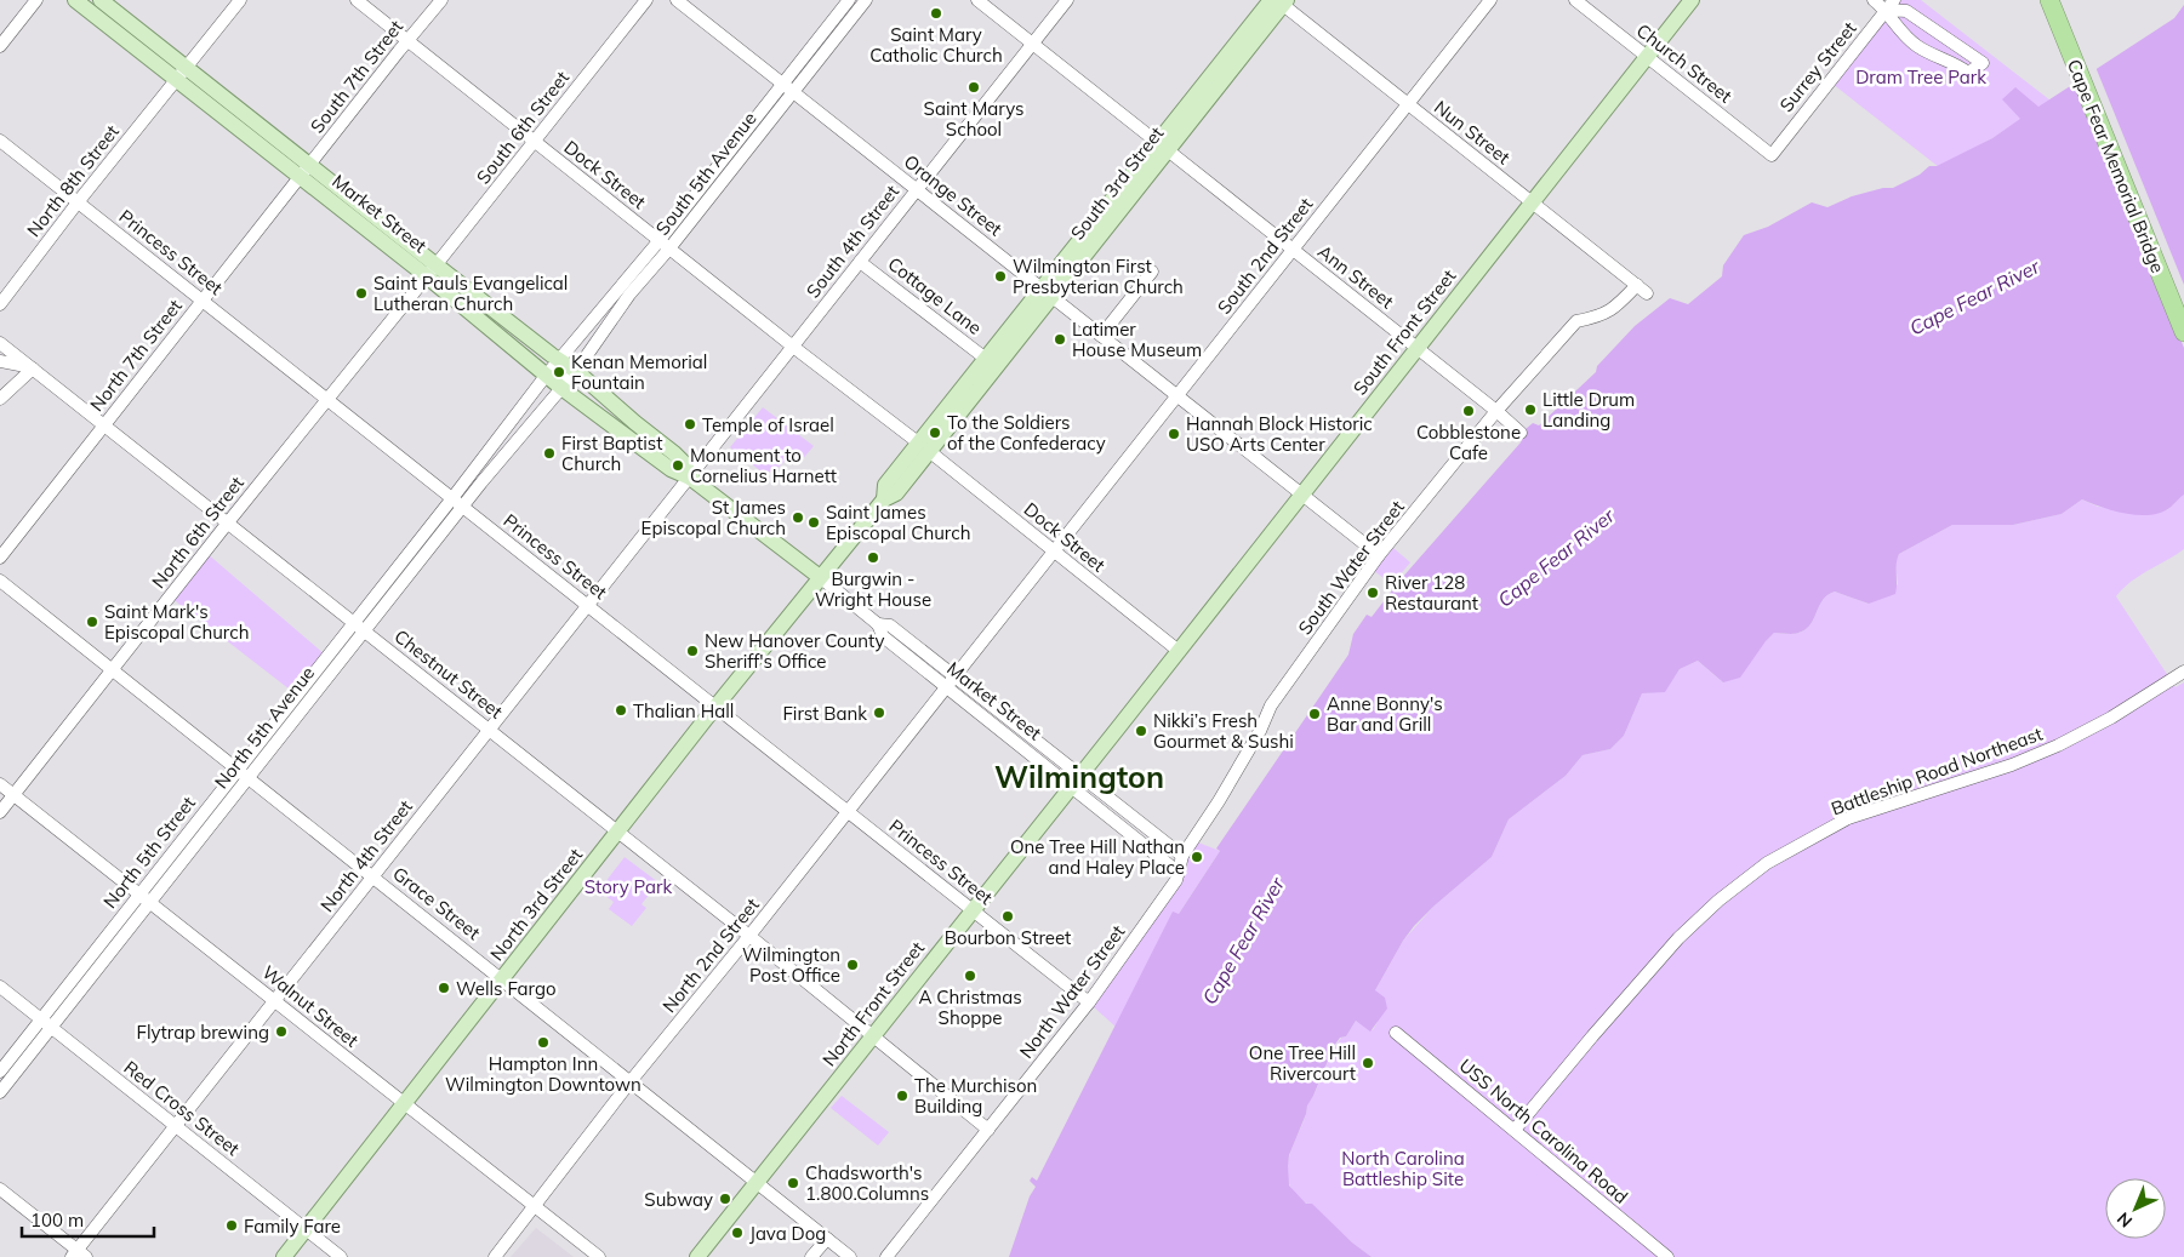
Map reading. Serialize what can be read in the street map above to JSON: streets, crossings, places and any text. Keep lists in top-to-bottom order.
{
  "streets": {
    "highway": ["Cape Fear Memorial Bridge"],
    "main road": [
      "South 3rd Street",
      "Market Street",
      "South Front Street",
      "North 3rd Street",
      "North Front Street"
    ],
    "street": [
      "Church Street",
      "Surrey Street",
      "South 7th Street",
      "South 6th Street",
      "Nun Street",
      "South 5th Avenue",
      "Dock Street",
      "North 8th Street",
      "Orange Street",
      "South 4th Street",
      "Princess Street",
      "South 2nd Street",
      "Ann Street",
      "Cottage Lane",
      "North 7th Street",
      "North 6th Street",
      "South Water Street",
      "Chestnut Street",
      "North 5th Avenue",
      "Battleship Road Northeast",
      "North 4th Street",
      "Grace Street",
      "North 2nd Street",
      "North Water Street",
      "Walnut Street",
      "Red Cross Street",
      "USS North Carolina Road"
    ]
  },
  "crossings": [
    ["Church Street", "Surrey Street"],
    ["Church Street", "South Front Street"],
    ["South 7th Street", "Dock Street"],
    ["South 7th Street", "Market Street"],
    ["South 7th Street", "North 7th Street"],
    ["South 6th Street", "Dock Street"],
    ["South 6th Street", "Market Street"],
    ["South 6th Street", "North 6th Street"],
    ["Nun Street", "South 3rd Street"],
    ["Nun Street", "South 2nd Street"],
    ["Nun Street", "South Front Street"],
    ["Nun Street", "South Water Street"],
    ["South 5th Avenue", "Dock Street"],
    ["South 5th Avenue", "Orange Street"],
    ["South 5th Avenue", "Market Street"],
    ["Dock Street", "South 3rd Street"],
    ["Dock Street", "South 4th Street"],
    ["Dock Street", "South 2nd Street"],
    ["Dock Street", "South Front Street"],
    ["North 8th Street", "Market Street"],
    ["North 8th Street", "Princess Street"],
    ["South 3rd Street", "Orange Street"],
    ["South 3rd Street", "Market Street"],
    ["South 3rd Street", "Ann Street"],
    ["South 3rd Street", "Cottage Lane"],
    ["South 3rd Street", "North 3rd Street"],
    ["Orange Street", "South 4th Street"],
    ["Orange Street", "South 2nd Street"],
    ["Orange Street", "South Front Street"],
    ["Orange Street", "South Water Street"],
    ["Market Street", "South 4th Street"],
    ["Market Street", "South 2nd Street"],
    ["Market Street", "South Front Street"],
    ["Market Street", "North 7th Street"],
    ["Market Street", "North 6th Street"],
    ["Market Street", "South Water Street"],
    ["Market Street", "North 4th Street"],
    ["Market Street", "North 3rd Street"],
    ["Market Street", "North 2nd Street"],
    ["Market Street", "North Water Street"],
    ["Market Street", "North Front Street"],
    ["South 4th Street", "Ann Street"],
    ["South 4th Street", "Cottage Lane"],
    ["South 4th Street", "North 4th Street"],
    ["Princess Street", "North 7th Street"],
    ["Princess Street", "North 6th Street"],
    ["Princess Street", "North 4th Street"],
    ["Princess Street", "North 3rd Street"],
    ["Princess Street", "North 2nd Street"],
    ["Princess Street", "North Water Street"],
    ["Princess Street", "North Front Street"],
    ["South 2nd Street", "Ann Street"],
    ["South 2nd Street", "North 2nd Street"],
    ["Ann Street", "South Front Street"],
    ["Ann Street", "South Water Street"],
    ["South Front Street", "North Front Street"],
    ["North 7th Street", "Chestnut Street"],
    ["North 6th Street", "Chestnut Street"],
    ["North 6th Street", "Grace Street"],
    ["North 6th Street", "Walnut Street"],
    ["South Water Street", "North Water Street"],
    ["Chestnut Street", "North 4th Street"],
    ["Chestnut Street", "North 3rd Street"],
    ["Chestnut Street", "North 2nd Street"],
    ["Chestnut Street", "North Water Street"],
    ["Chestnut Street", "North Front Street"],
    ["North 5th Avenue", "Grace Street"],
    ["North 5th Avenue", "Walnut Street"],
    ["North 5th Avenue", "Red Cross Street"],
    ["Battleship Road Northeast", "USS North Carolina Road"],
    ["North 4th Street", "Grace Street"],
    ["North 4th Street", "Walnut Street"],
    ["North 4th Street", "Red Cross Street"],
    ["Grace Street", "North 3rd Street"],
    ["Grace Street", "North 2nd Street"],
    ["Grace Street", "North Front Street"],
    ["North 3rd Street", "Walnut Street"],
    ["North 3rd Street", "Red Cross Street"],
    ["North 2nd Street", "Walnut Street"]
  ],
  "districts": ["Wilmington"],
  "water": ["Cape Fear River"],
  "parks": ["Dram Tree Park", "Story Park", "North Carolina Battleship Site"],
  "places": [
    "Saint Mary Catholic Church",
    "Saint Marys School",
    "Wilmington First Presbyterian Church",
    "Saint Pauls Evangelical Lutheran Church",
    "Latimer House Museum",
    "Kenan Memorial Fountain",
    "Little Drum Landing",
    "Cobblestone Cafe",
    "Temple of Israel",
    "To the Soldiers of the Confederacy",
    "Hannah Block Historic USO Arts Center",
    "First Baptist Church",
    "Monument to Cornelius Harnett",
    "St James Episcopal Church",
    "Saint James Episcopal Church",
    "Burgwin - Wright House",
    "River 128 Restaurant",
    "Saint Mark's Episcopal Church",
    "New Hanover County Sheriff's Office",
    "Thalian Hall",
    "First Bank",
    "Anne Bonny's Bar and Grill",
    "Nikki’s Fresh Gourmet & Sushi",
    "One Tree Hill Nathan and Haley Place",
    "Bourbon Street",
    "Wilmington Post Office",
    "A Christmas Shoppe",
    "Wells Fargo",
    "Flytrap brewing",
    "Hampton Inn Wilmington Downtown",
    "One Tree Hill Rivercourt",
    "The Murchison Building",
    "Chadsworth's 1.800.Columns",
    "Subway",
    "Family Fare",
    "Java Dog"
  ],
  "scale_bar": "100 m",
  "north": "bottom left"
}
